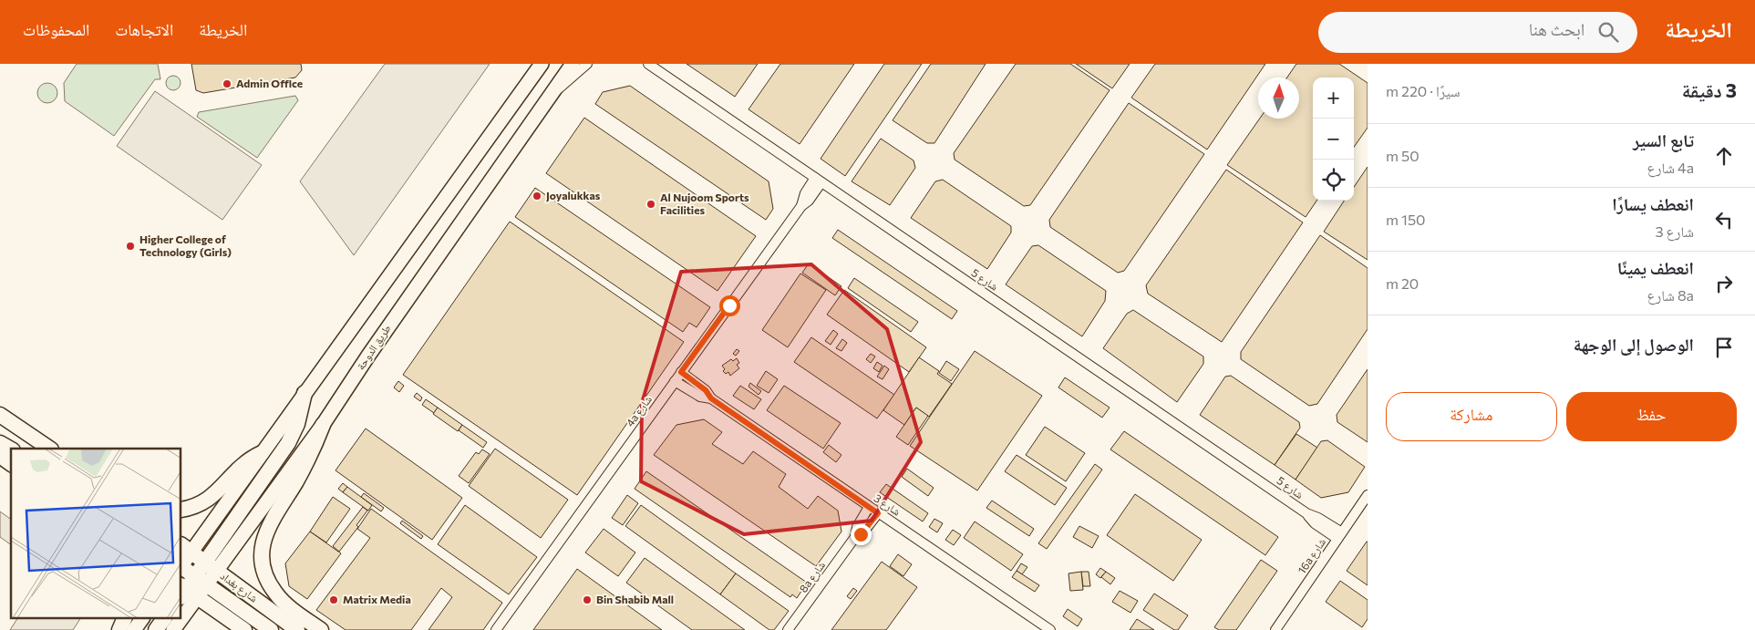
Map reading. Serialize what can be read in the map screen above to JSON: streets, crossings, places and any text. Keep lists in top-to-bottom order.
{
  "streets": {
    "main road": ["طريق الدوحة", "شارع بغداد"],
    "street": [
      "شارع 5",
      "4a شارع",
      "شارع 3",
      "16a شارع",
      "8a شارع"
    ]
  },
  "crossings": [
    ["شارع 5", "4a شارع"],
    ["شارع 5", "16a شارع"],
    ["طريق الدوحة", "شارع بغداد"],
    ["4a شارع", "شارع 3"],
    ["شارع 3", "8a شارع"]
  ],
  "places": [
    "Admin Office",
    "Joyalukkas",
    "Al Nujoom Sports Facilities",
    "Higher College of Technology (Girls)",
    "Matrix Media",
    "Bin Shabib Mall"
  ],
  "north": "top",
  "page": {
    "header": "الخريطة",
    "search": "ابحث هنا",
    "nav": ["الخريطة", "الاتجاهات", "المحفوظات"],
    "heading": ["3 دقيقة", "سيرًا · 220 m"],
    "map_buttons": ["+", "−"],
    "list": [
      ["تابع السير", "4a شارع", "50 m"],
      ["انعطف يسارًا", "شارع 3", "150 m"],
      ["انعطف يمينًا", "8a شارع", "20 m"],
      "الوصول إلى الوجهة"
    ],
    "buttons": ["حفظ", "مشاركة"]
  }
}
